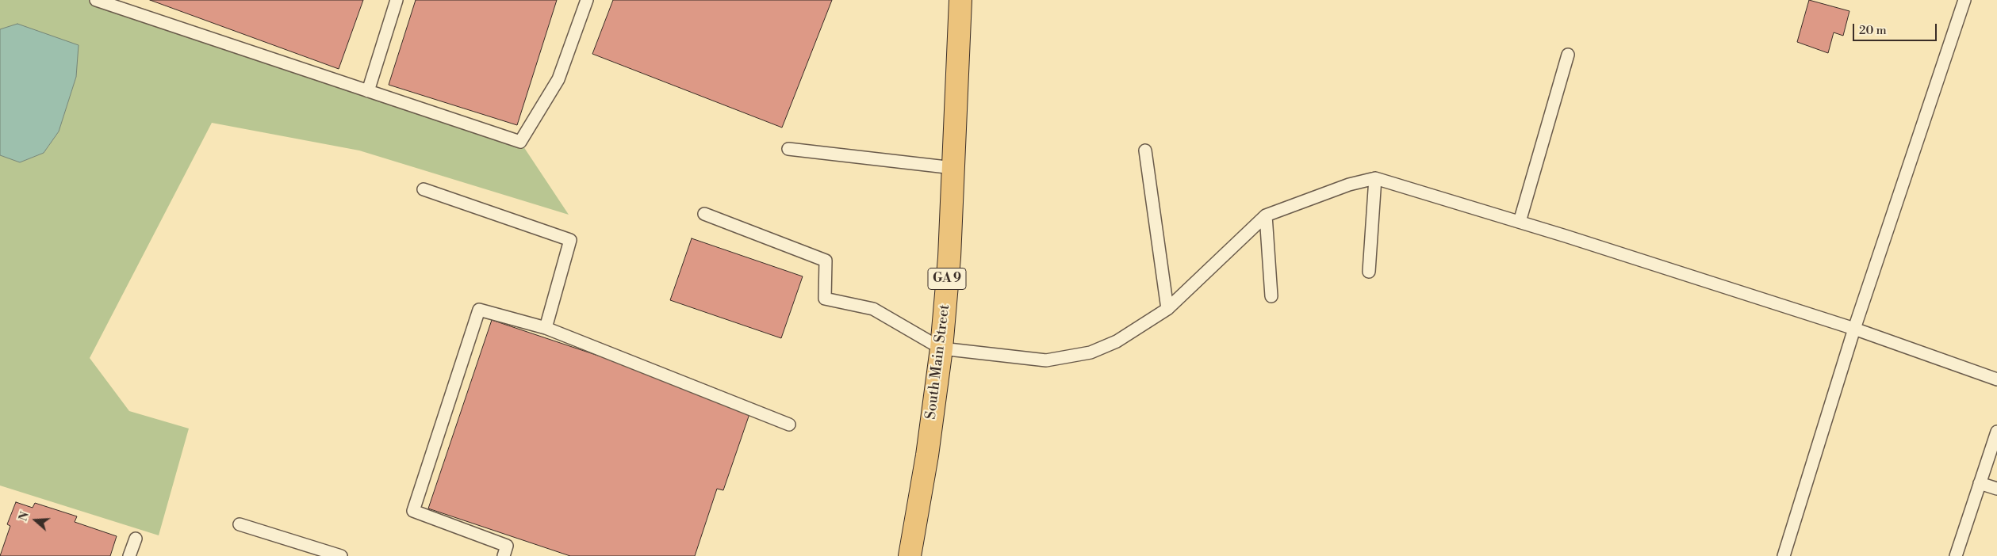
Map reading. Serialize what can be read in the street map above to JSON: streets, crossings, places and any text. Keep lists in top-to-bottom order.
{
  "streets": {
    "highway": ["GA 9", "South Main Street"]
  },
  "scale_bar": "20 m",
  "north": "left"
}
